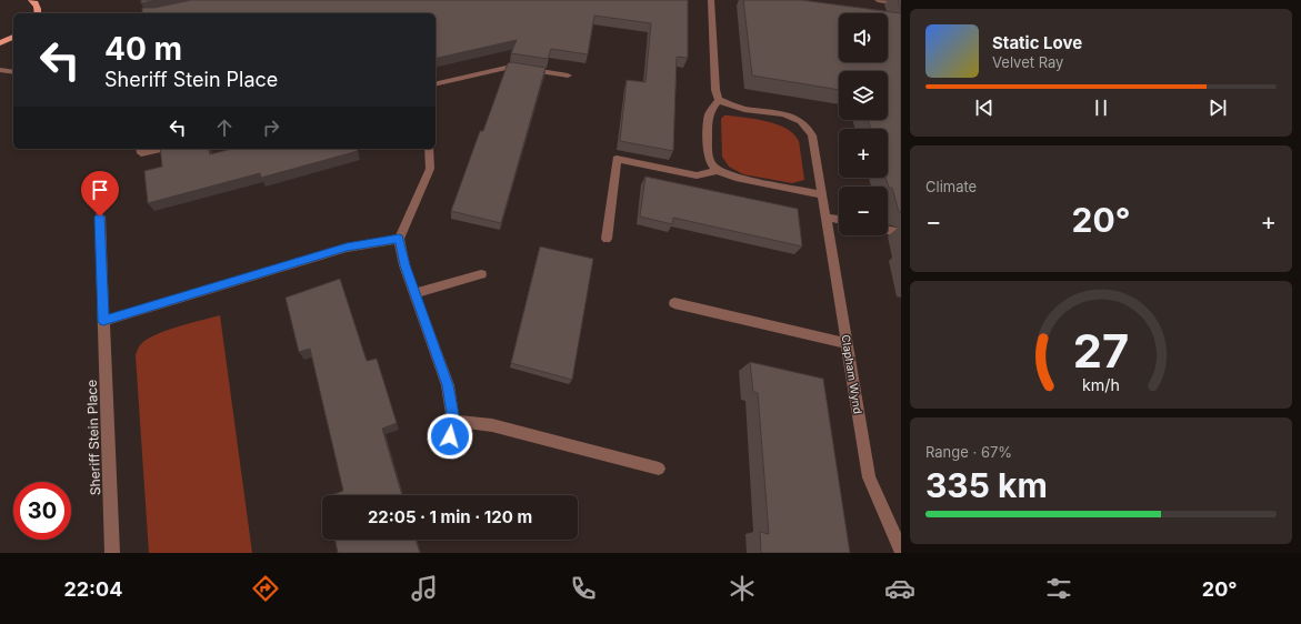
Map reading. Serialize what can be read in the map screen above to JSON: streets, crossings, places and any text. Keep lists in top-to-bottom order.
{
  "streets": {
    "street": ["Clapham Wynd", "Sheriff Stein Place"]
  },
  "page": {
    "map_buttons": ["+", "−"],
    "turn": ["40 m", "Sheriff Stein Place"],
    "song": ["Static Love", "Velvet Ray"],
    "tile": [
      "Climate",
      ["Range · 67%", "335 km"]
    ],
    "heat": ["−", "20°", "+"],
    "limit": "30",
    "trip": "22:05 · 1 min · 120 m",
    "tabs": ["22:04", "20°"],
    "gauge": ["27", "km/h"]
  }
}
